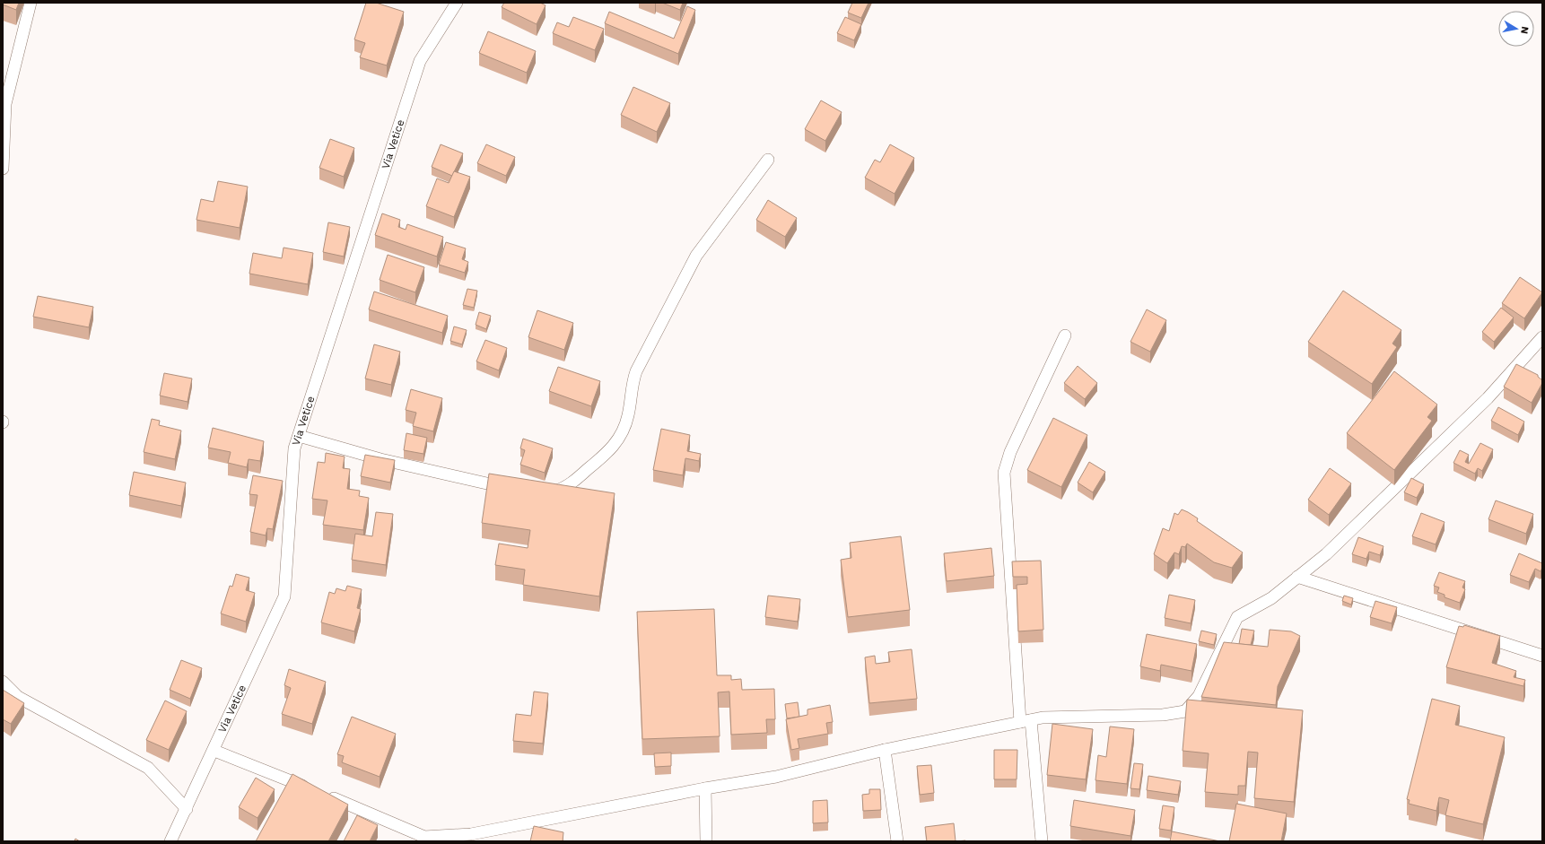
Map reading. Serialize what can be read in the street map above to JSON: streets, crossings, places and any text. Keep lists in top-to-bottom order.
{
  "streets": {
    "street": ["Via Vetice"]
  },
  "north": "right"
}
